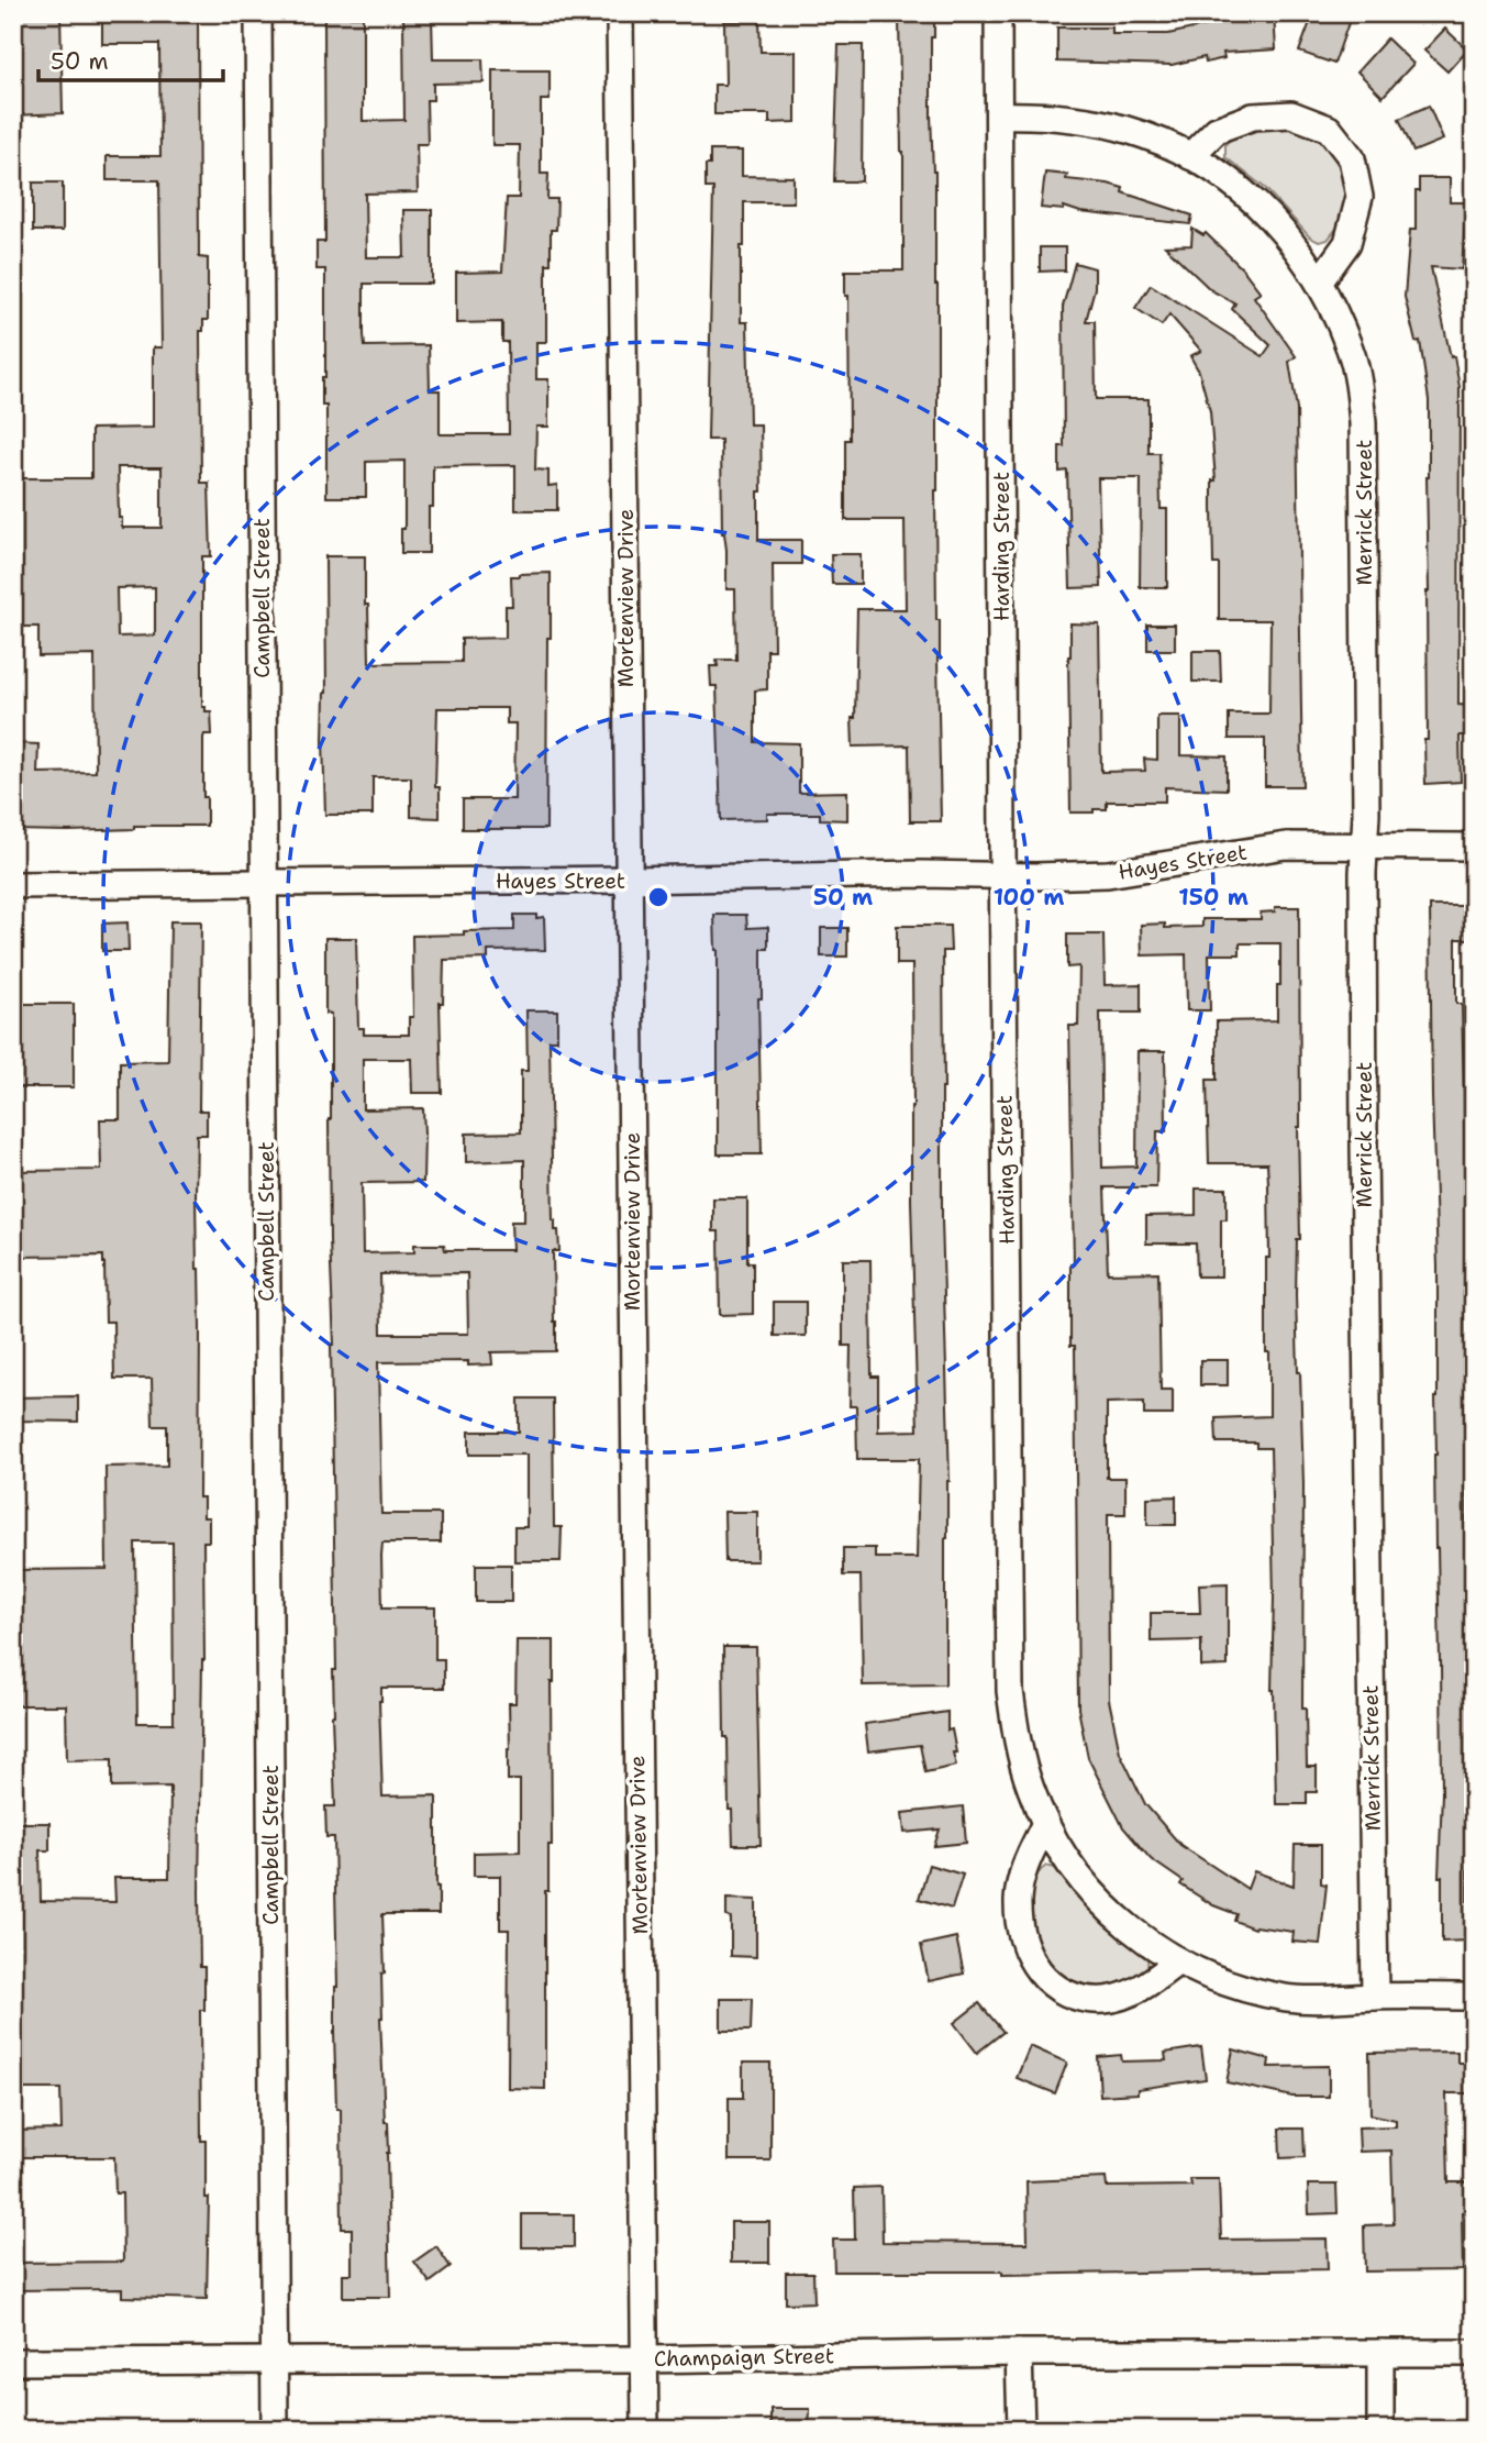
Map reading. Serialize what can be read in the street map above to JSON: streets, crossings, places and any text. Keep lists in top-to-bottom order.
{
  "streets": {
    "street": [
      "Merrick Street",
      "Harding Street",
      "Campbell Street",
      "Mortenview Drive",
      "Hayes Street",
      "Champaign Street"
    ]
  },
  "crossings": [
    ["Merrick Street", "Harding Street"],
    ["Merrick Street", "Hayes Street"],
    ["Harding Street", "Hayes Street"],
    ["Campbell Street", "Hayes Street"],
    ["Campbell Street", "Champaign Street"],
    ["Mortenview Drive", "Hayes Street"],
    ["Mortenview Drive", "Champaign Street"]
  ],
  "scale_bar": "50 m",
  "rings": ["50 m", "100 m", "150 m"]
}
